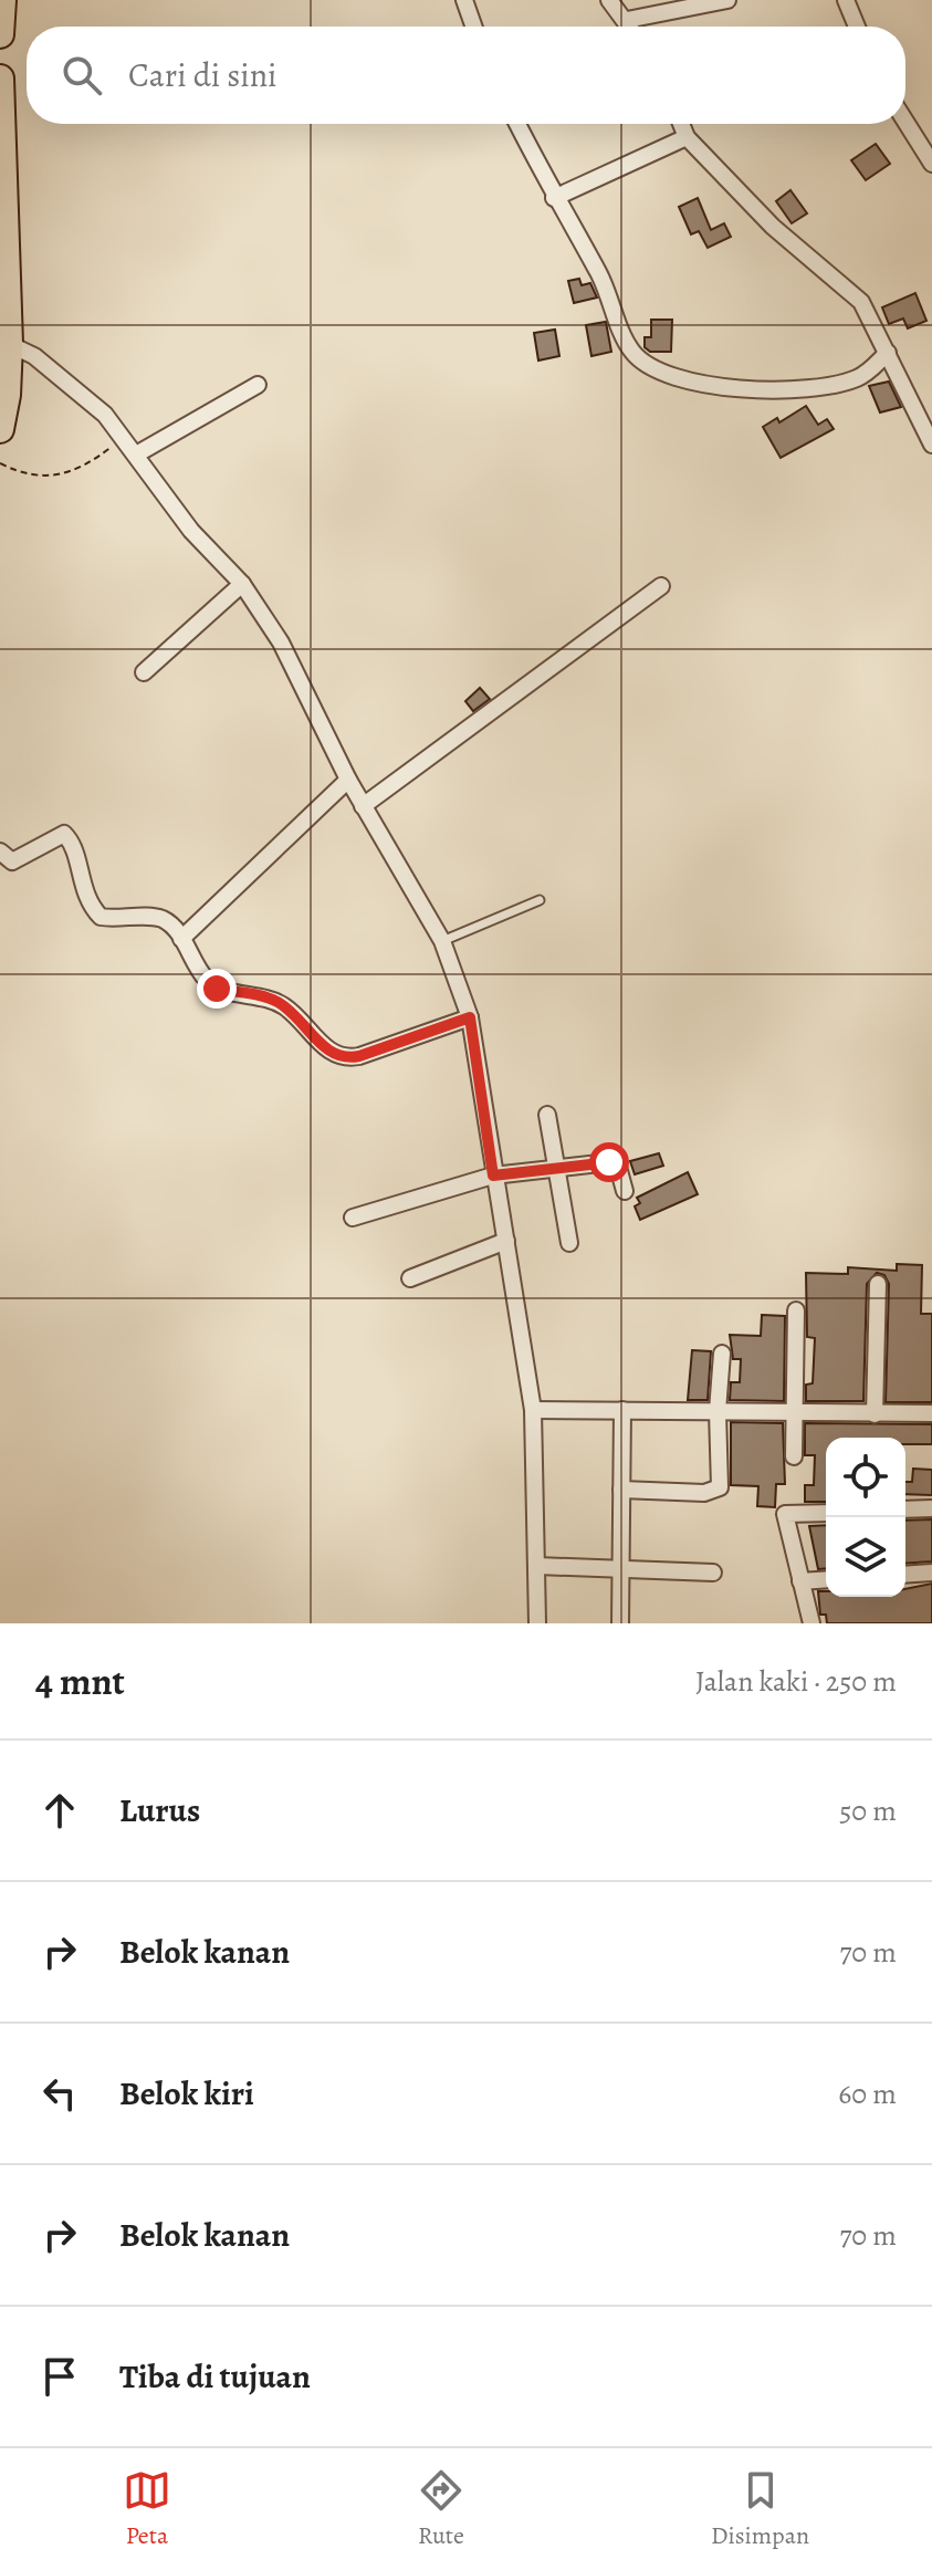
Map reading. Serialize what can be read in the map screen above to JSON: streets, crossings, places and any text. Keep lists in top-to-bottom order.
{
  "page": {
    "search": "Cari di sini",
    "heading": ["4 mnt", "Jalan kaki · 250 m"],
    "list": [
      ["Lurus", "50 m"],
      ["Belok kanan", "70 m"],
      ["Belok kiri", "60 m"],
      ["Belok kanan", "70 m"],
      "Tiba di tujuan"
    ],
    "nav": ["Peta", "Rute", "Disimpan"]
  }
}
